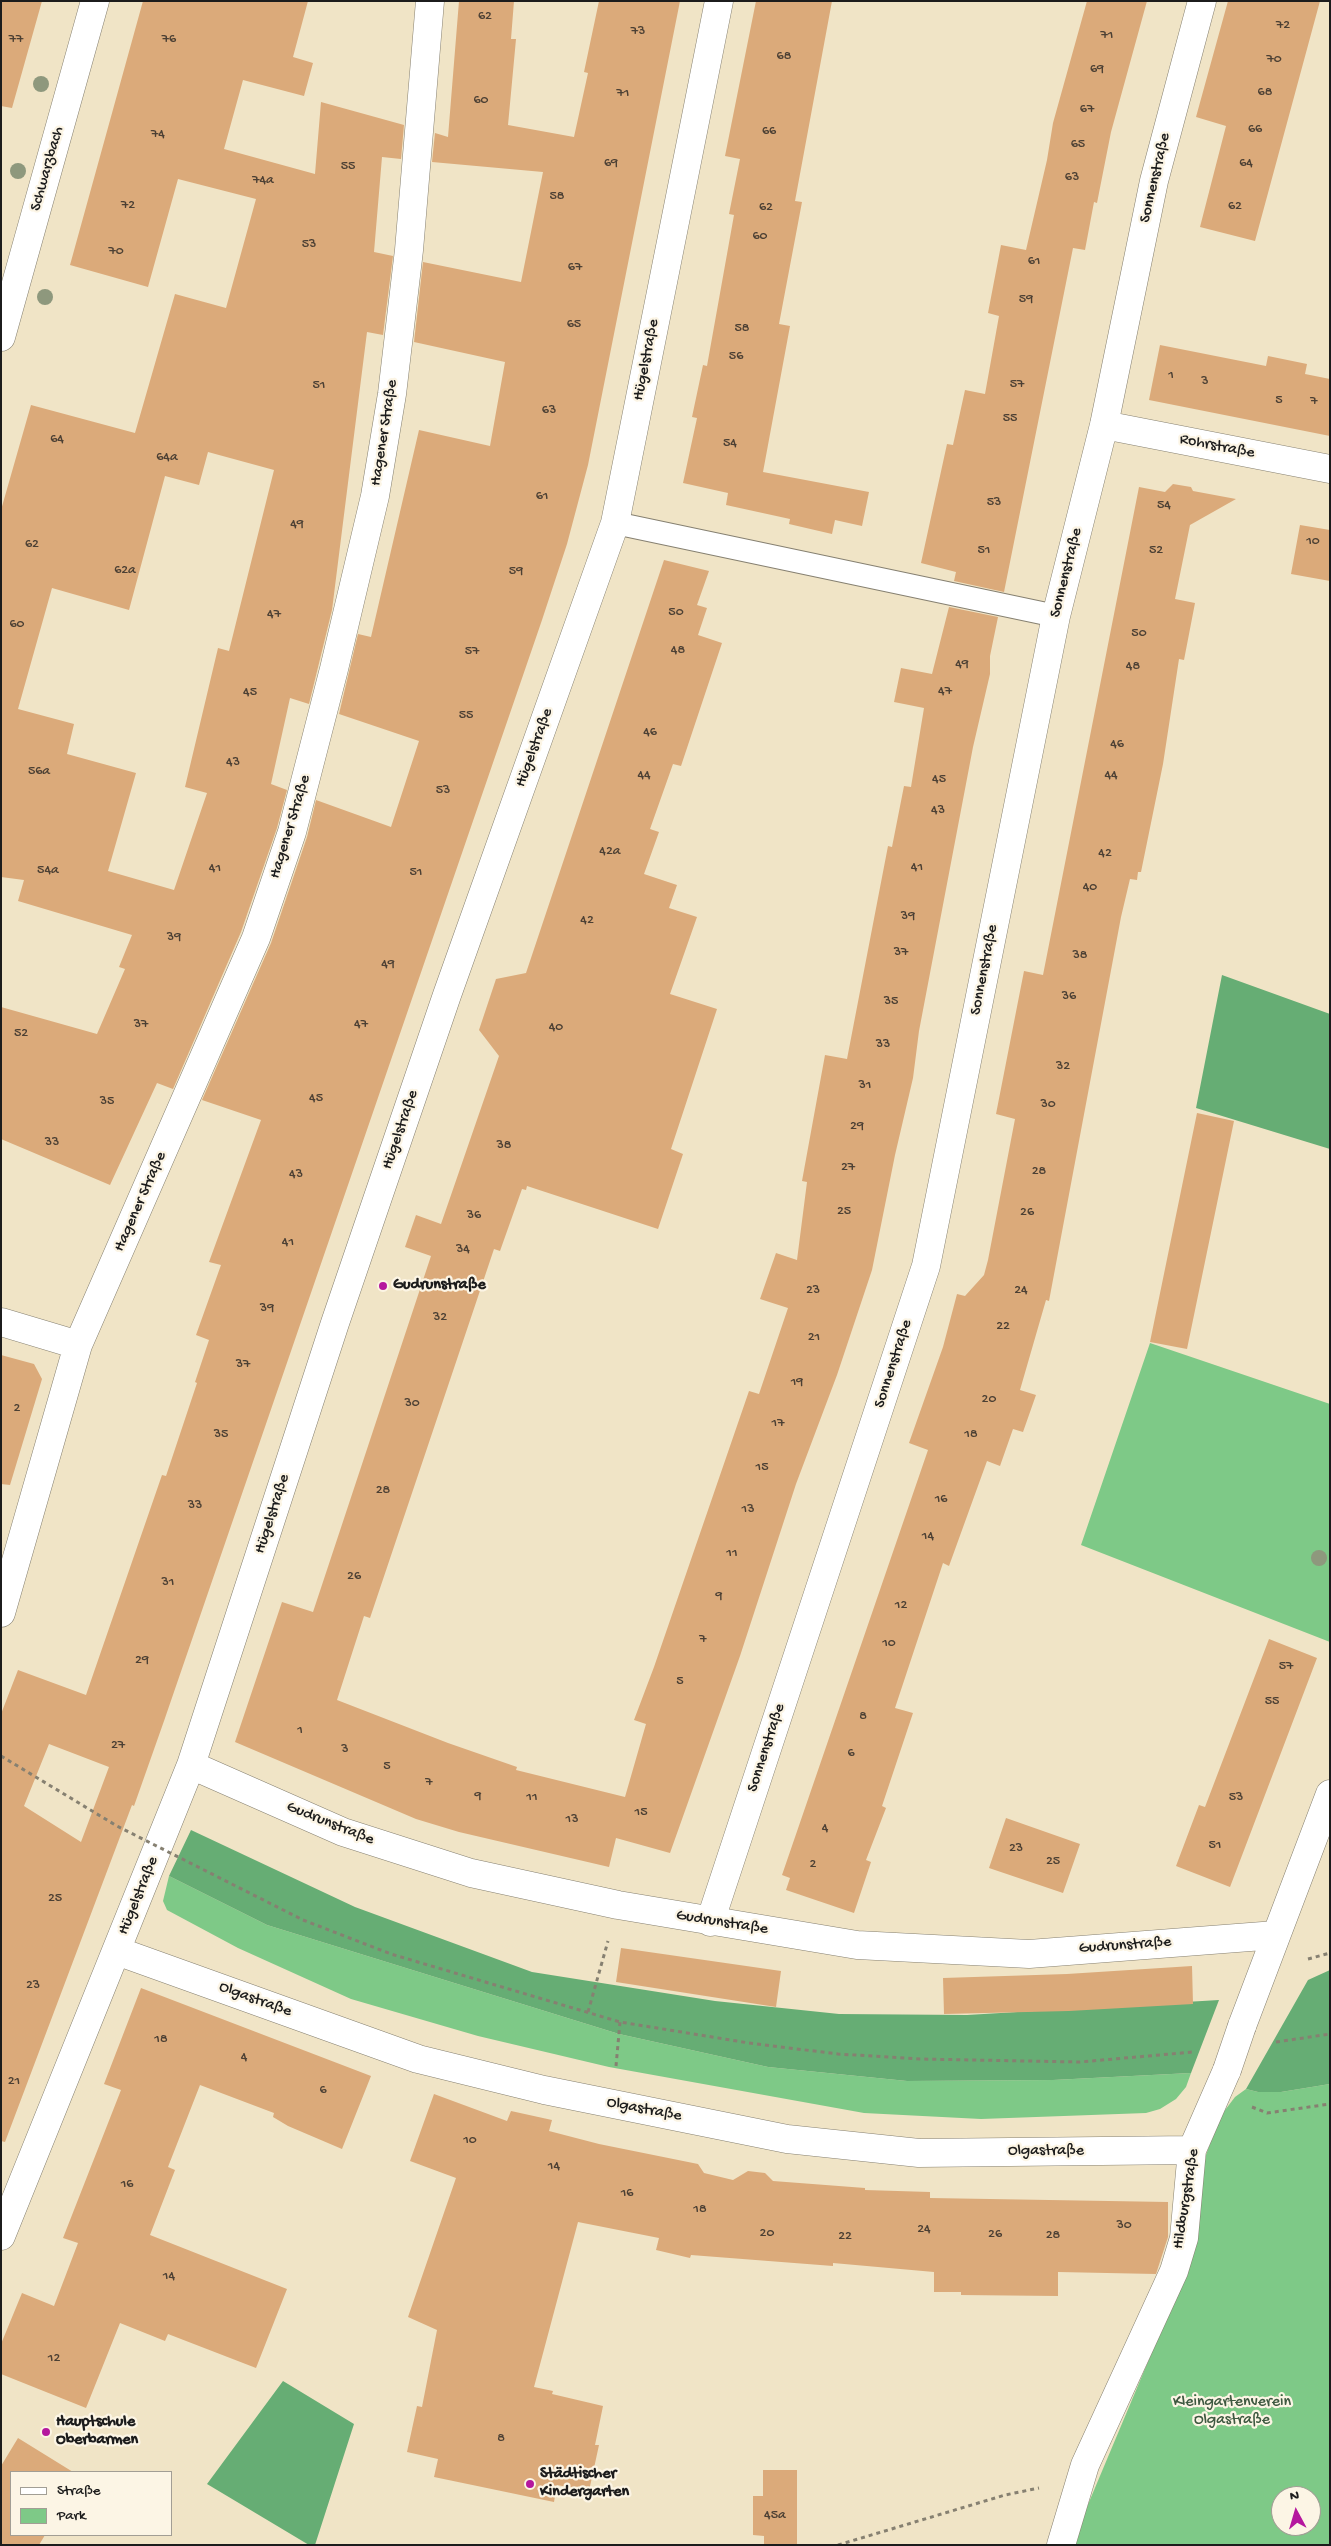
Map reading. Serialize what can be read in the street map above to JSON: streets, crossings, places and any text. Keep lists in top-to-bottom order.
{
  "streets": {
    "street": [
      "Schwarzbach",
      "Sonnenstraße",
      "Hügelstraße",
      "Hagener Straße",
      "Rohrstraße",
      "Gudrunstraße",
      "Olgastraße",
      "Hildburgstraße"
    ]
  },
  "crossings": [
    ["Sonnenstraße", "Rohrstraße"],
    ["Sonnenstraße", "Gudrunstraße"],
    ["Hügelstraße", "Gudrunstraße"],
    ["Hügelstraße", "Olgastraße"],
    ["Gudrunstraße", "Hildburgstraße"],
    ["Olgastraße", "Hildburgstraße"]
  ],
  "parks": ["Kleingartenverein Olgastraße"],
  "places": ["Gudrunstraße", "Hauptschule Oberbarmen", "Städtischer Kindergarten"],
  "house_numbers": [
    "62",
    "72",
    "73",
    "71",
    "77",
    "76",
    "68",
    "70",
    "69",
    "68",
    "71",
    "60",
    "67",
    "66",
    "66",
    "74",
    "65",
    "69",
    "64",
    "55",
    "63",
    "74a",
    "58",
    "72",
    "62",
    "62",
    "60",
    "53",
    "70",
    "61",
    "67",
    "59",
    "65",
    "58",
    "56",
    "1",
    "3",
    "57",
    "51",
    "5",
    "7",
    "63",
    "55",
    "64",
    "54",
    "64a",
    "61",
    "53",
    "54",
    "49",
    "10",
    "62",
    "51",
    "52",
    "62a",
    "59",
    "50",
    "47",
    "60",
    "50",
    "48",
    "57",
    "49",
    "48",
    "47",
    "45",
    "55",
    "46",
    "46",
    "43",
    "56a",
    "44",
    "44",
    "45",
    "53",
    "43",
    "42a",
    "42",
    "41",
    "41",
    "54a",
    "51",
    "40",
    "39",
    "42",
    "39",
    "37",
    "38",
    "49",
    "36",
    "35",
    "37",
    "47",
    "40",
    "52",
    "33",
    "32",
    "31",
    "45",
    "35",
    "30",
    "29",
    "33",
    "38",
    "27",
    "28",
    "43",
    "25",
    "26",
    "36",
    "41",
    "34",
    "23",
    "24",
    "39",
    "32",
    "22",
    "21",
    "37",
    "19",
    "20",
    "30",
    "2",
    "17",
    "35",
    "18",
    "15",
    "28",
    "16",
    "33",
    "13",
    "14",
    "11",
    "26",
    "31",
    "9",
    "12",
    "7",
    "10",
    "29",
    "57",
    "5",
    "55",
    "8",
    "1",
    "27",
    "3",
    "6",
    "5",
    "7",
    "9",
    "11",
    "53",
    "15",
    "13",
    "4",
    "51",
    "23",
    "25",
    "2",
    "25",
    "23",
    "18",
    "4",
    "21",
    "6",
    "10",
    "14",
    "16",
    "16",
    "18",
    "30",
    "24",
    "20",
    "26",
    "28",
    "22",
    "14",
    "12",
    "8",
    "45a"
  ],
  "legend": ["Straße", "Park"],
  "north": "top"
}
